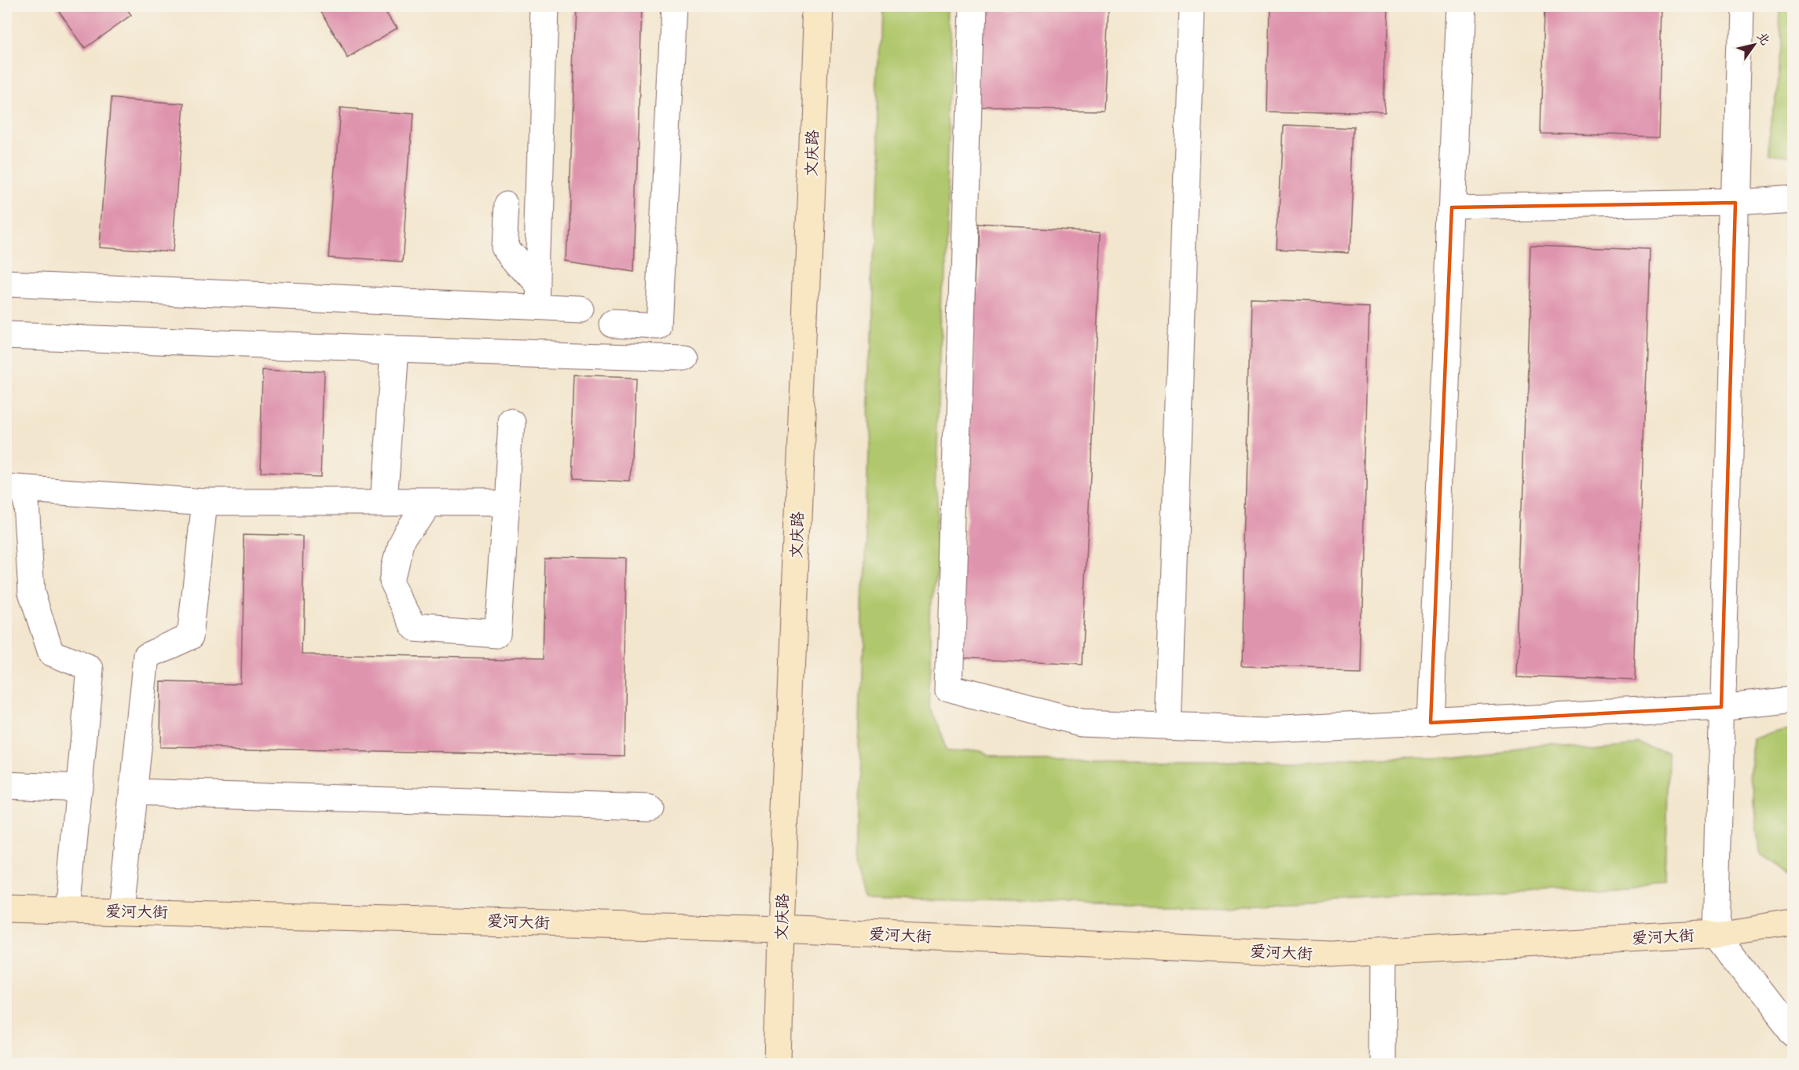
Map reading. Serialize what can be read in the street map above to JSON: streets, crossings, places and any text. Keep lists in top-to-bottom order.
{
  "streets": {
    "street": ["文庆路", "爱河大街"]
  },
  "crossings": [
    ["文庆路", "爱河大街"]
  ],
  "north": "top right"
}
